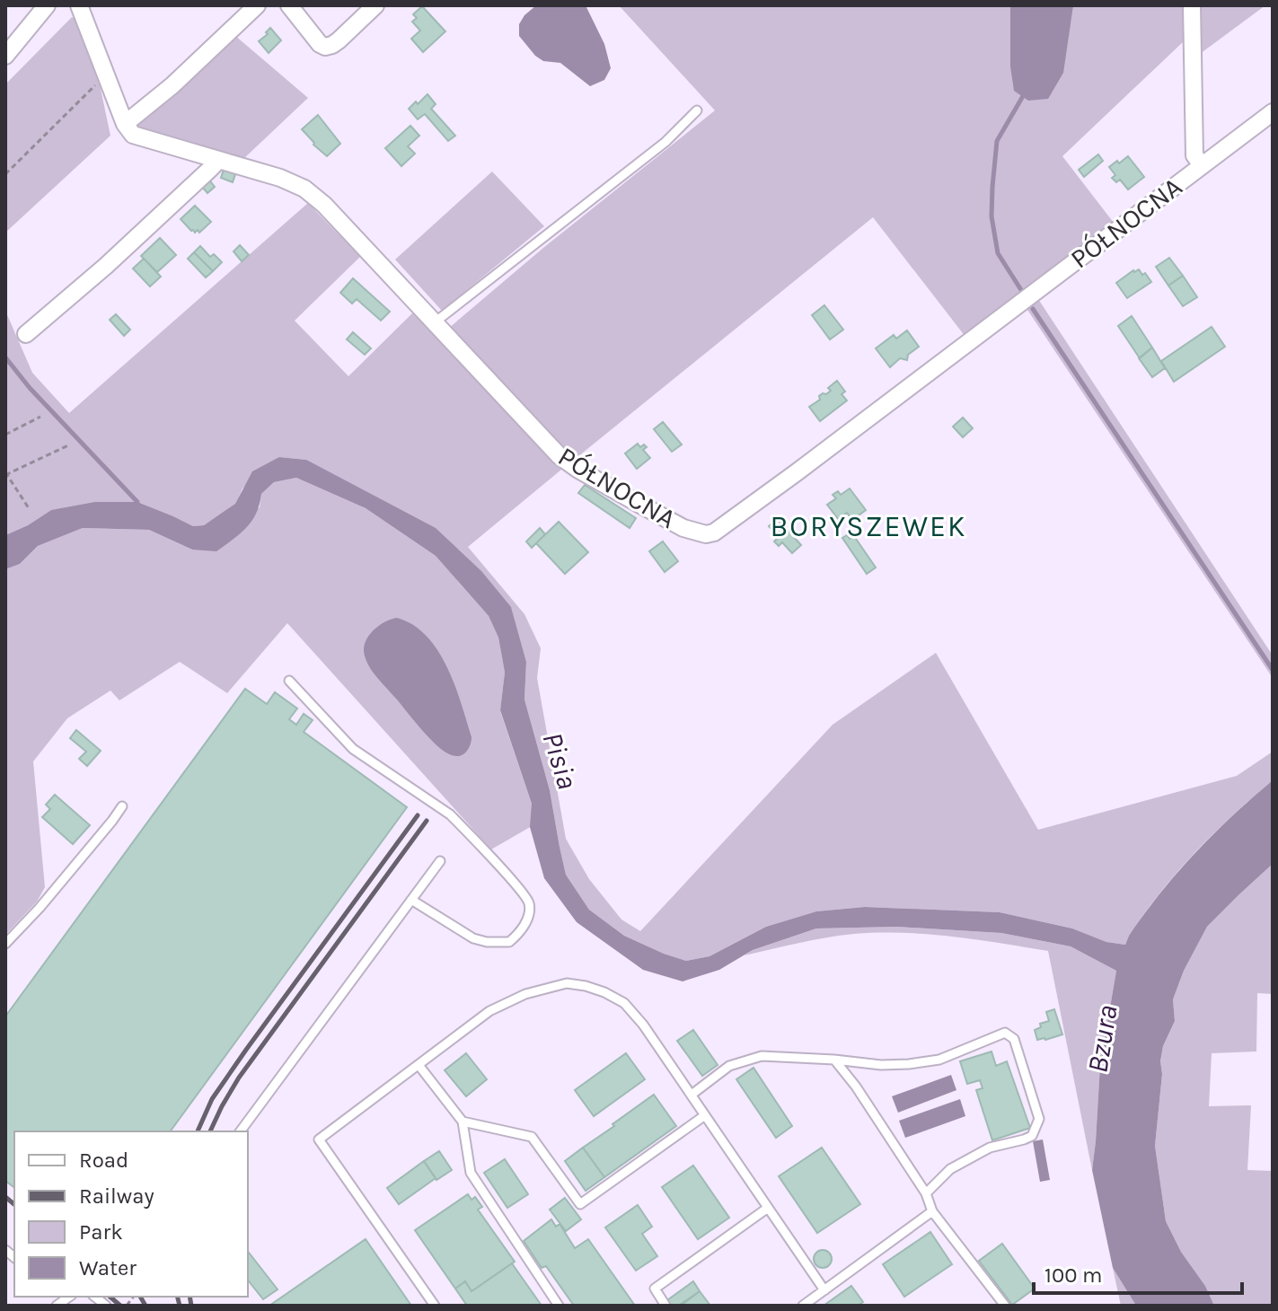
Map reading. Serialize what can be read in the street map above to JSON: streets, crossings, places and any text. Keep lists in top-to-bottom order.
{
  "streets": {
    "street": ["PÓŁNOCNA"]
  },
  "districts": ["BORYSZEWEK"],
  "water": ["Pisia", "Bzura"],
  "legend": [
    "Road",
    "Railway",
    "Park",
    "Water"
  ],
  "scale_bar": "100 m"
}
